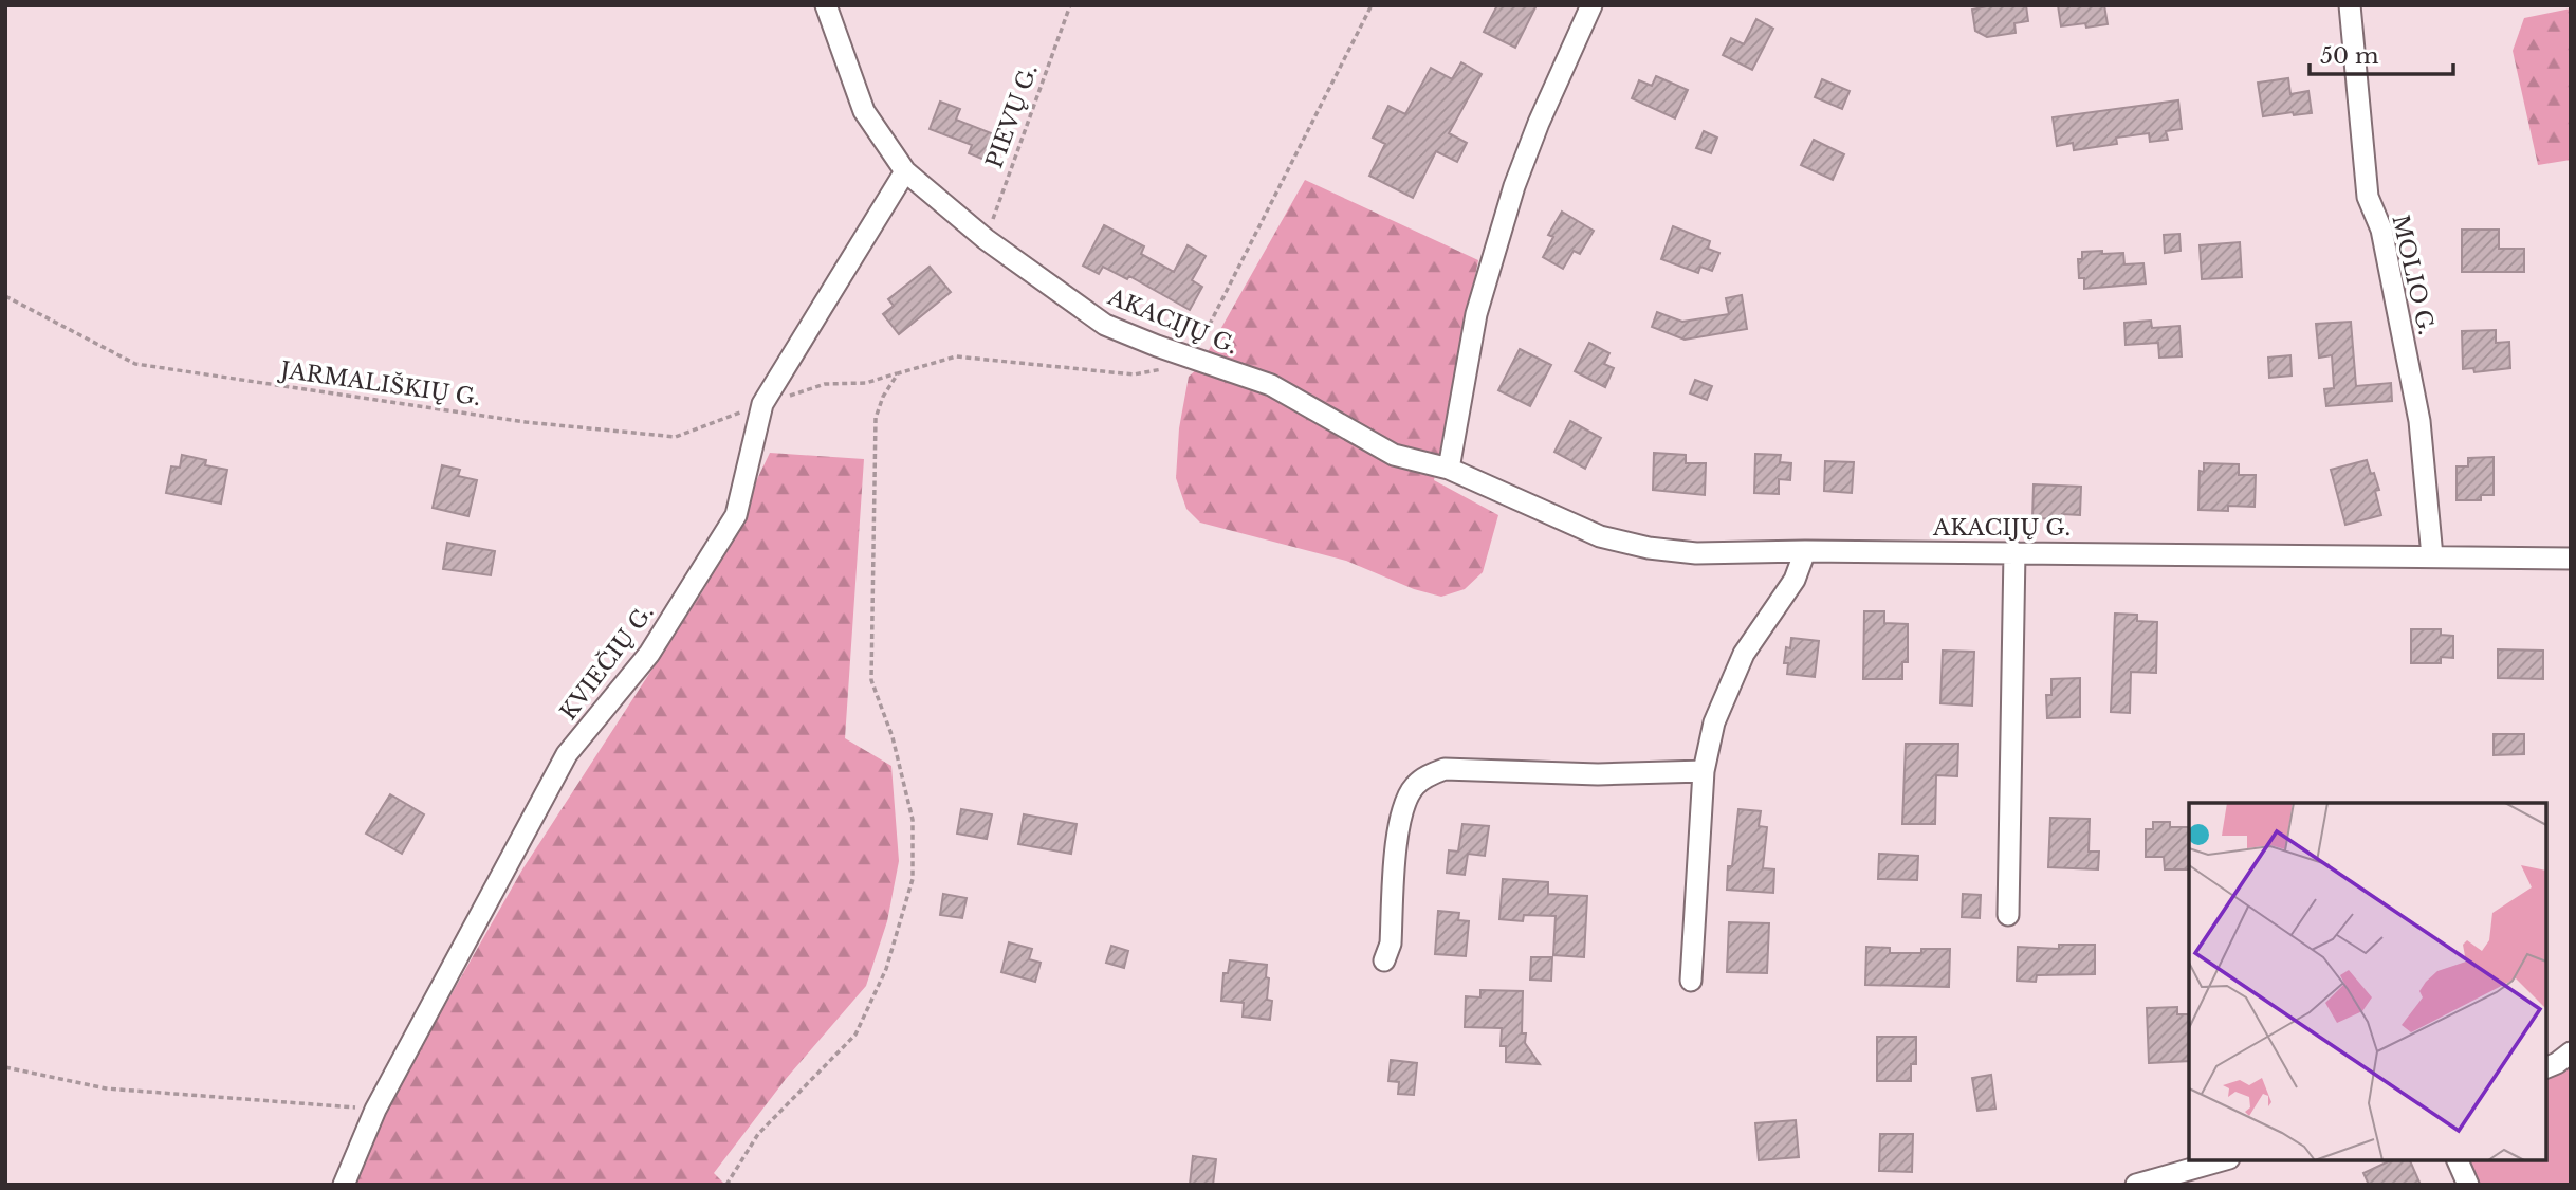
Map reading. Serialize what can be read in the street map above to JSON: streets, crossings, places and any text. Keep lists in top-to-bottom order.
{
  "streets": {
    "street": ["MOLIO G.", "AKACIJŲ G.", "KVIEČIŲ G."],
    "path": ["PIEVŲ G.", "JARMALIŠKIŲ G."]
  },
  "crossings": [
    ["PIEVŲ G.", "AKACIJŲ G."],
    ["MOLIO G.", "AKACIJŲ G."],
    ["AKACIJŲ G.", "JARMALIŠKIŲ G."],
    ["AKACIJŲ G.", "KVIEČIŲ G."],
    ["JARMALIŠKIŲ G.", "KVIEČIŲ G."]
  ],
  "scale_bar": "50 m"
}
